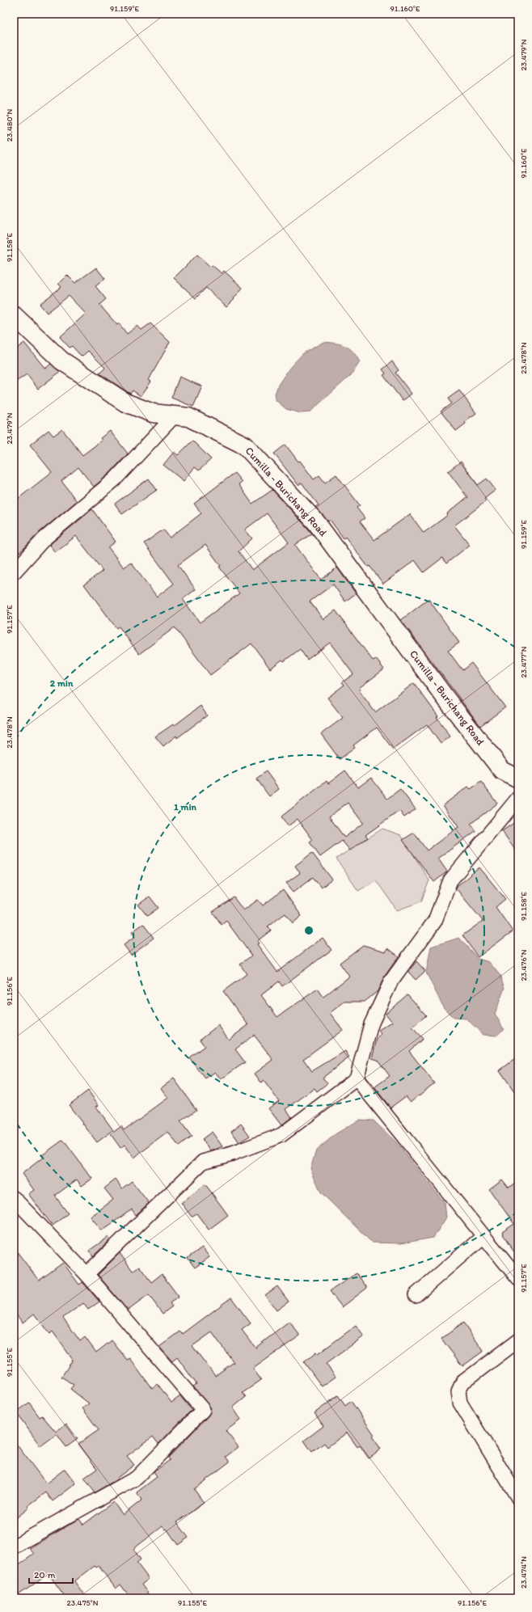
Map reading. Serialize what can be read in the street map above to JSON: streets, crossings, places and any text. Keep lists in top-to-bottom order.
{
  "streets": {
    "main road": ["Cumilla - Burichang Road"]
  },
  "scale_bar": "20 m",
  "coordinates": [
    "91.159°E",
    "91.160°E",
    "23.479°N",
    "23.480°N",
    "91.158°E",
    "23.478°N",
    "91.157°E",
    "23.477°N",
    "23.476°N",
    "91.156°E",
    "91.155°E",
    "23.474°N",
    "23.475°N"
  ],
  "rings": ["2 min", "1 min"]
}
